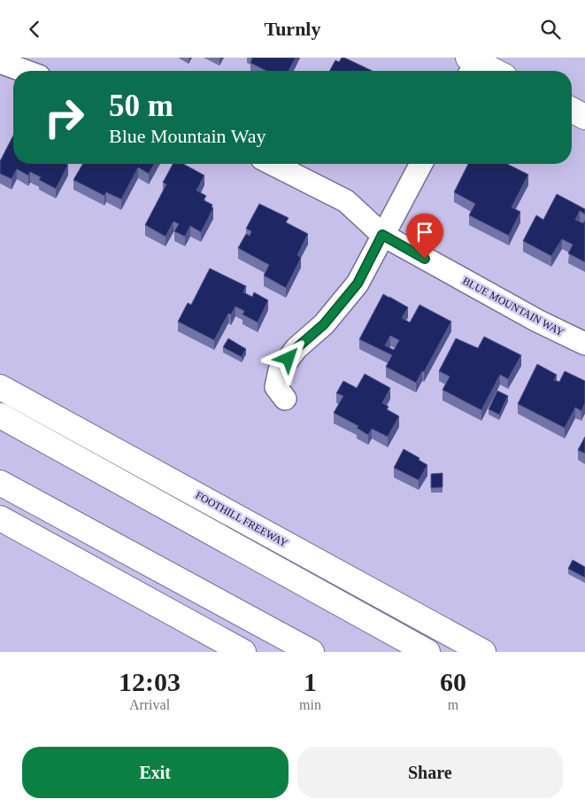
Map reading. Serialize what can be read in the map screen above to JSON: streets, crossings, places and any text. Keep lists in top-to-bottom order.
{
  "streets": {
    "main road": ["FOOTHILL FREEWAY"],
    "street": ["BLUE MOUNTAIN WAY"]
  },
  "page": {
    "header": "Turnly",
    "turn": ["50 m", "Blue Mountain Way"],
    "eta": [
      "12:03",
      "Arrival",
      "1",
      "min",
      "60",
      "m"
    ],
    "buttons": ["Exit", "Share"]
  }
}
